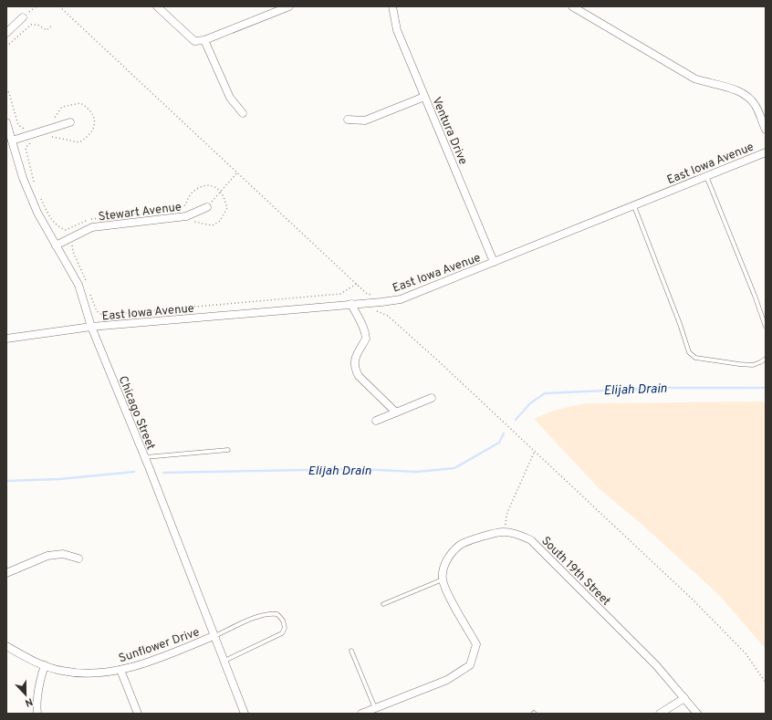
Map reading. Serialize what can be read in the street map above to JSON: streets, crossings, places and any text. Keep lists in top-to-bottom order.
{
  "streets": {
    "street": [
      "Ventura Drive",
      "East Iowa Avenue",
      "Stewart Avenue",
      "Chicago Street",
      "South 19th Street",
      "Sunflower Drive"
    ]
  },
  "crossings": [
    ["Ventura Drive", "East Iowa Avenue"],
    ["East Iowa Avenue", "Chicago Street"],
    ["Stewart Avenue", "Chicago Street"],
    ["Chicago Street", "Sunflower Drive"]
  ],
  "water": ["Elijah Drain"],
  "north": "bottom"
}
